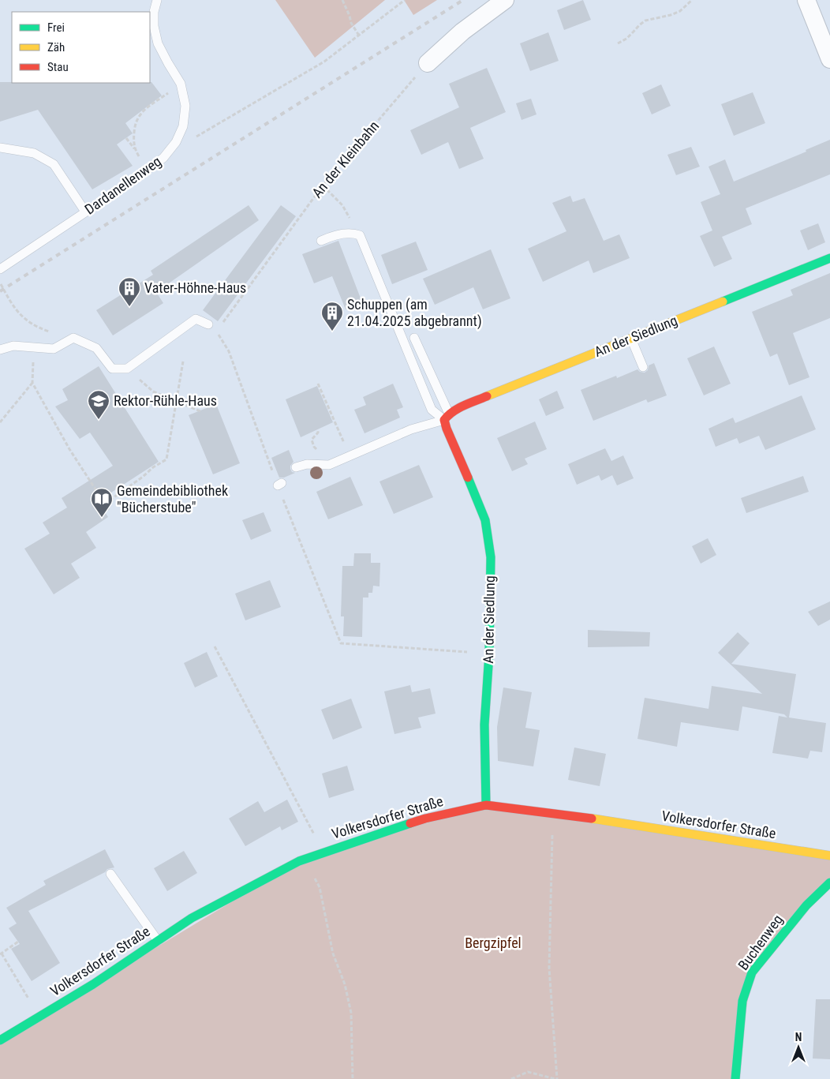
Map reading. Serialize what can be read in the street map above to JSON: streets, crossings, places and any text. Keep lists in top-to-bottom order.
{
  "streets": {
    "street": ["An der Siedlung", "Volkersdorfer Straße", "Buchenweg"],
    "lane": ["Dardanellenweg"],
    "path": ["An der Kleinbahn"]
  },
  "crossings": [
    ["An der Siedlung", "Volkersdorfer Straße"]
  ],
  "parks": ["Bergzipfel"],
  "places": {
    "building": ["Vater-Höhne-Haus", "Schuppen (am 21.04.2025 abgebrannt)"],
    "school or university": ["Rektor-Rühle-Haus"],
    "library": ["Gemeindebibliothek \"Bücherstube\""]
  },
  "legend": ["Frei", "Zäh", "Stau"],
  "north": "top"
}
